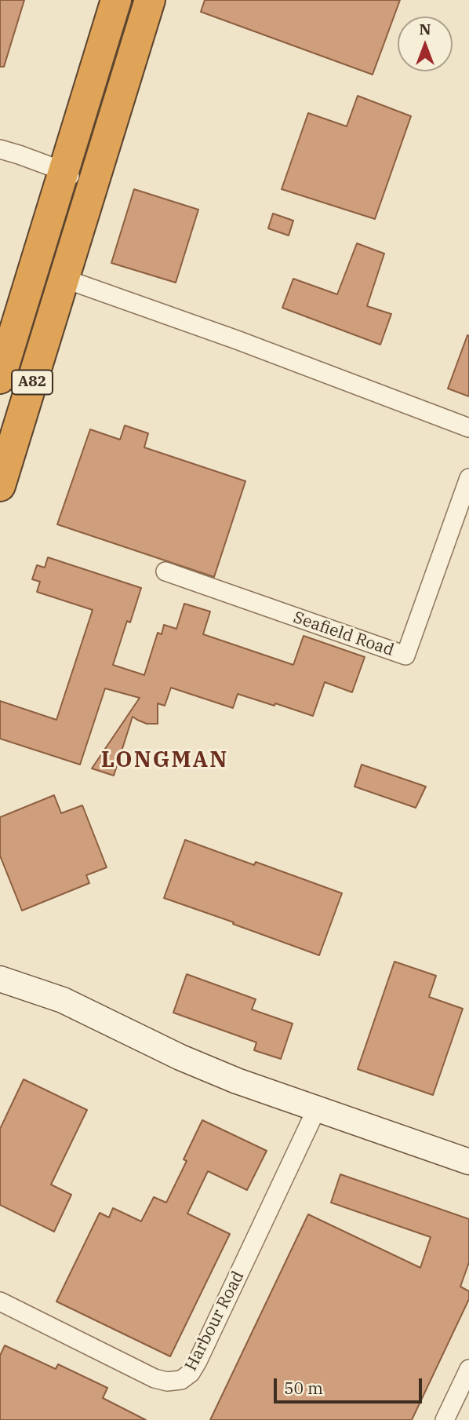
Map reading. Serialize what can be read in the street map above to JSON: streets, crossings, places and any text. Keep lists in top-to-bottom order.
{
  "streets": {
    "highway": ["A82"],
    "street": ["Seafield Road", "Harbour Road"]
  },
  "districts": ["LONGMAN"],
  "scale_bar": "50 m",
  "north": "top"
}
